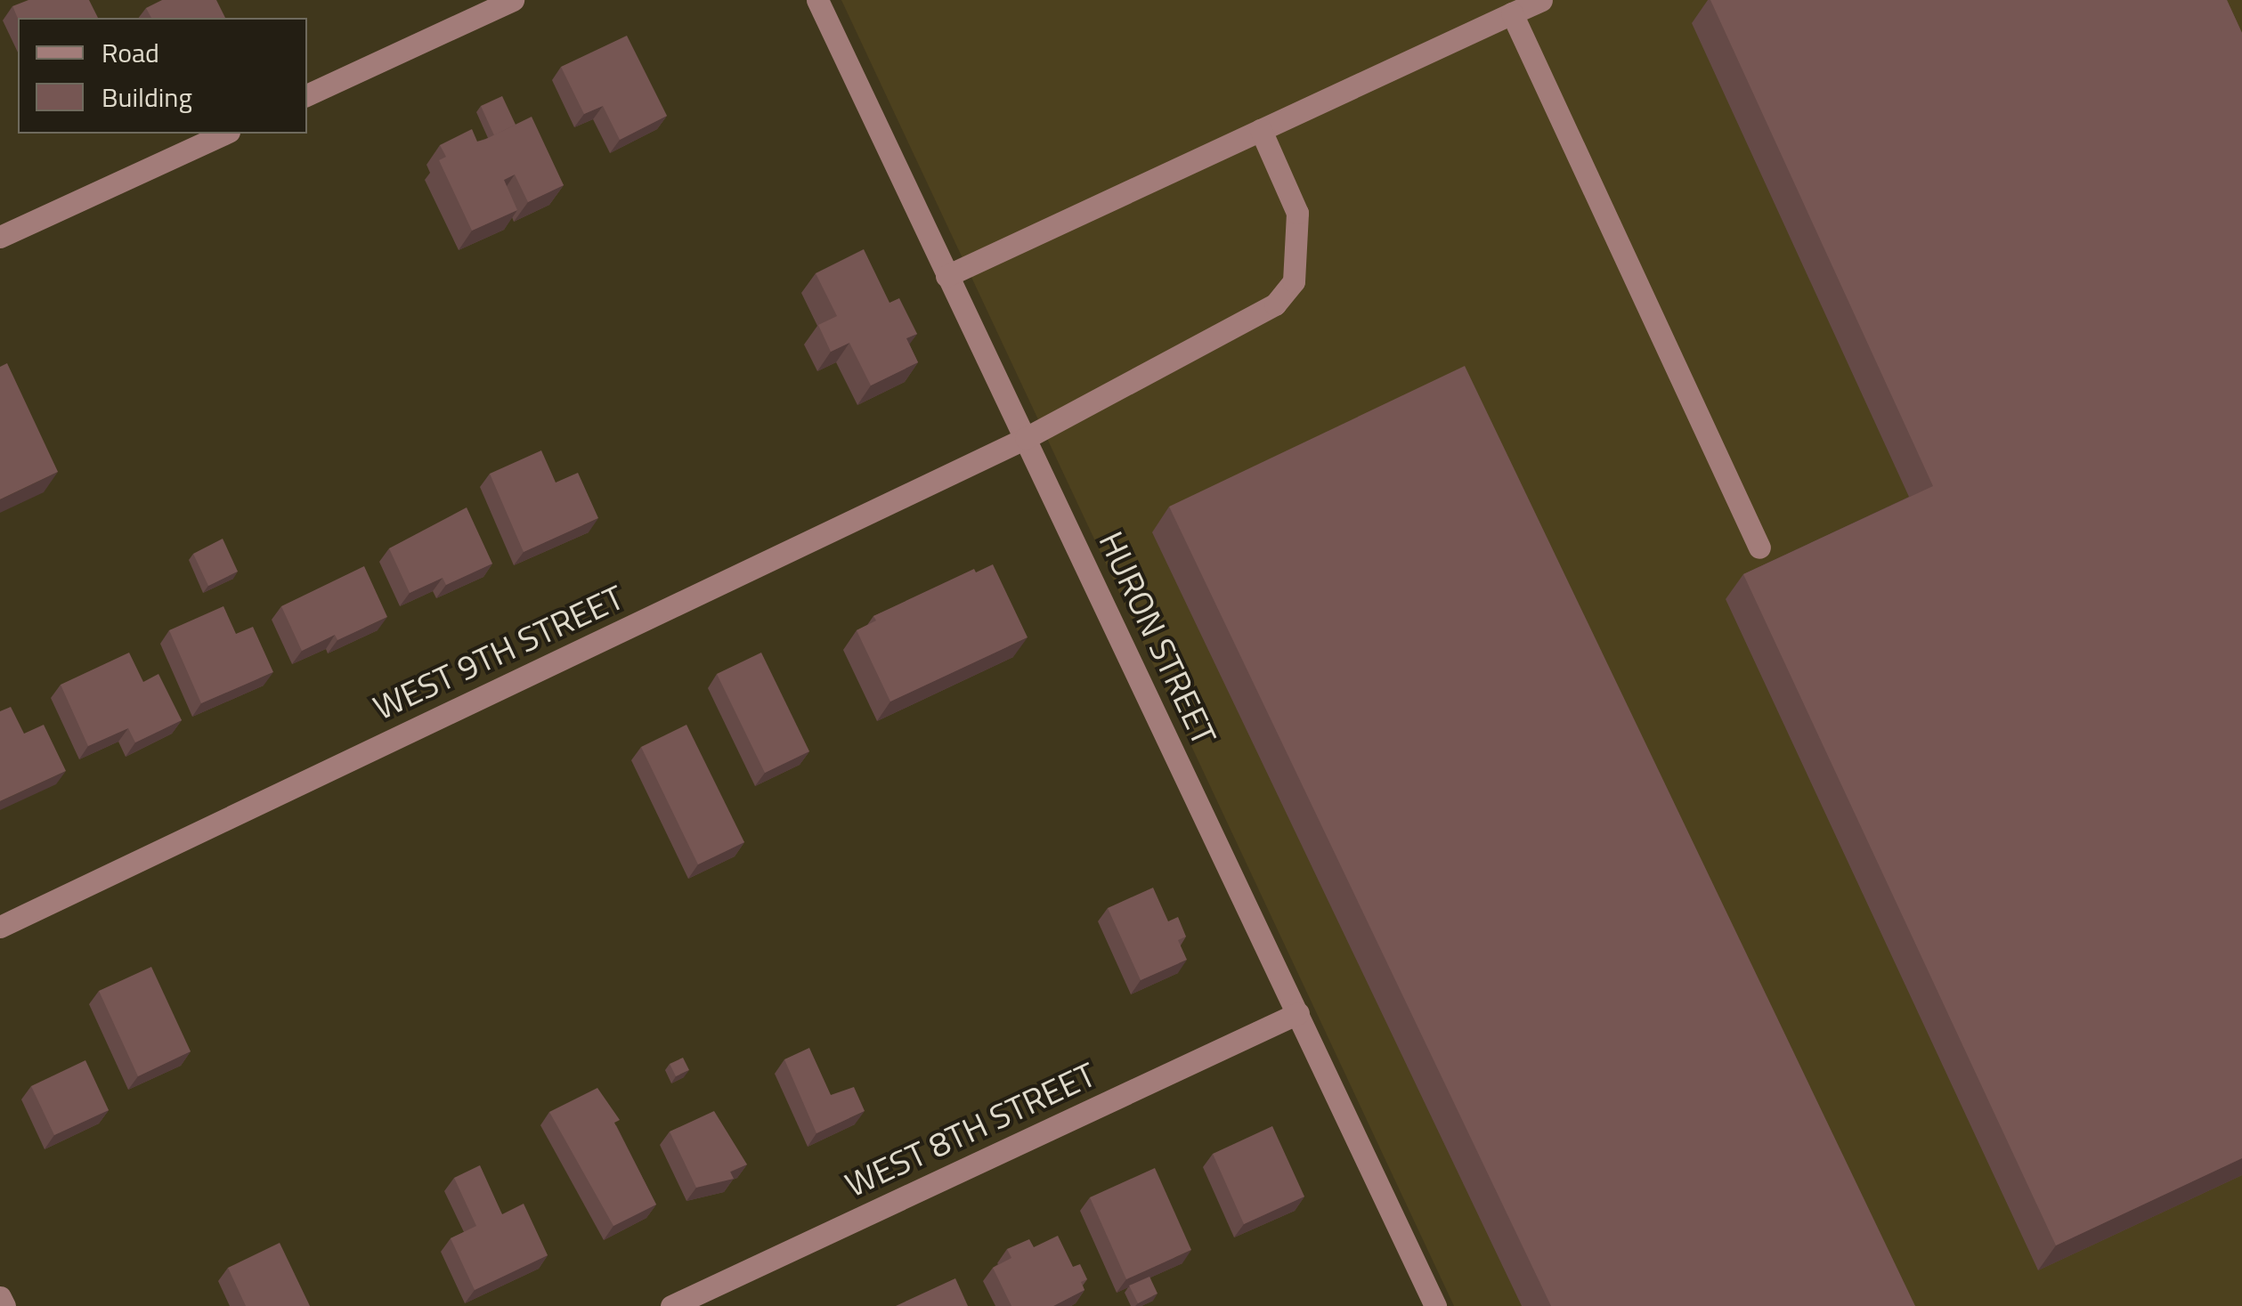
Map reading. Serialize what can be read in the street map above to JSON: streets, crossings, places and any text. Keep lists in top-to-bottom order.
{
  "streets": {
    "street": ["HURON STREET", "WEST 9TH STREET", "WEST 8TH STREET"]
  },
  "crossings": [
    ["HURON STREET", "WEST 9TH STREET"],
    ["HURON STREET", "WEST 8TH STREET"]
  ],
  "legend": ["Road", "Building"]
}
